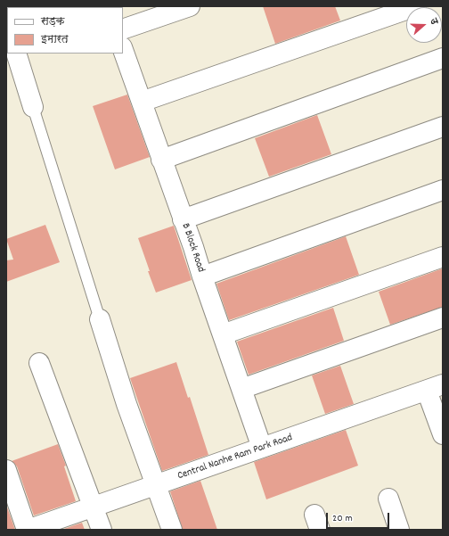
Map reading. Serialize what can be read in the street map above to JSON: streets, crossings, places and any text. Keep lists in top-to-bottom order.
{
  "streets": {
    "street": ["B Block Road", "Central Nanhe Ram Park Road"]
  },
  "crossings": [
    ["B Block Road", "Central Nanhe Ram Park Road"]
  ],
  "legend": ["सड़क", "इमारत"],
  "scale_bar": "20 m",
  "north": "right"
}
